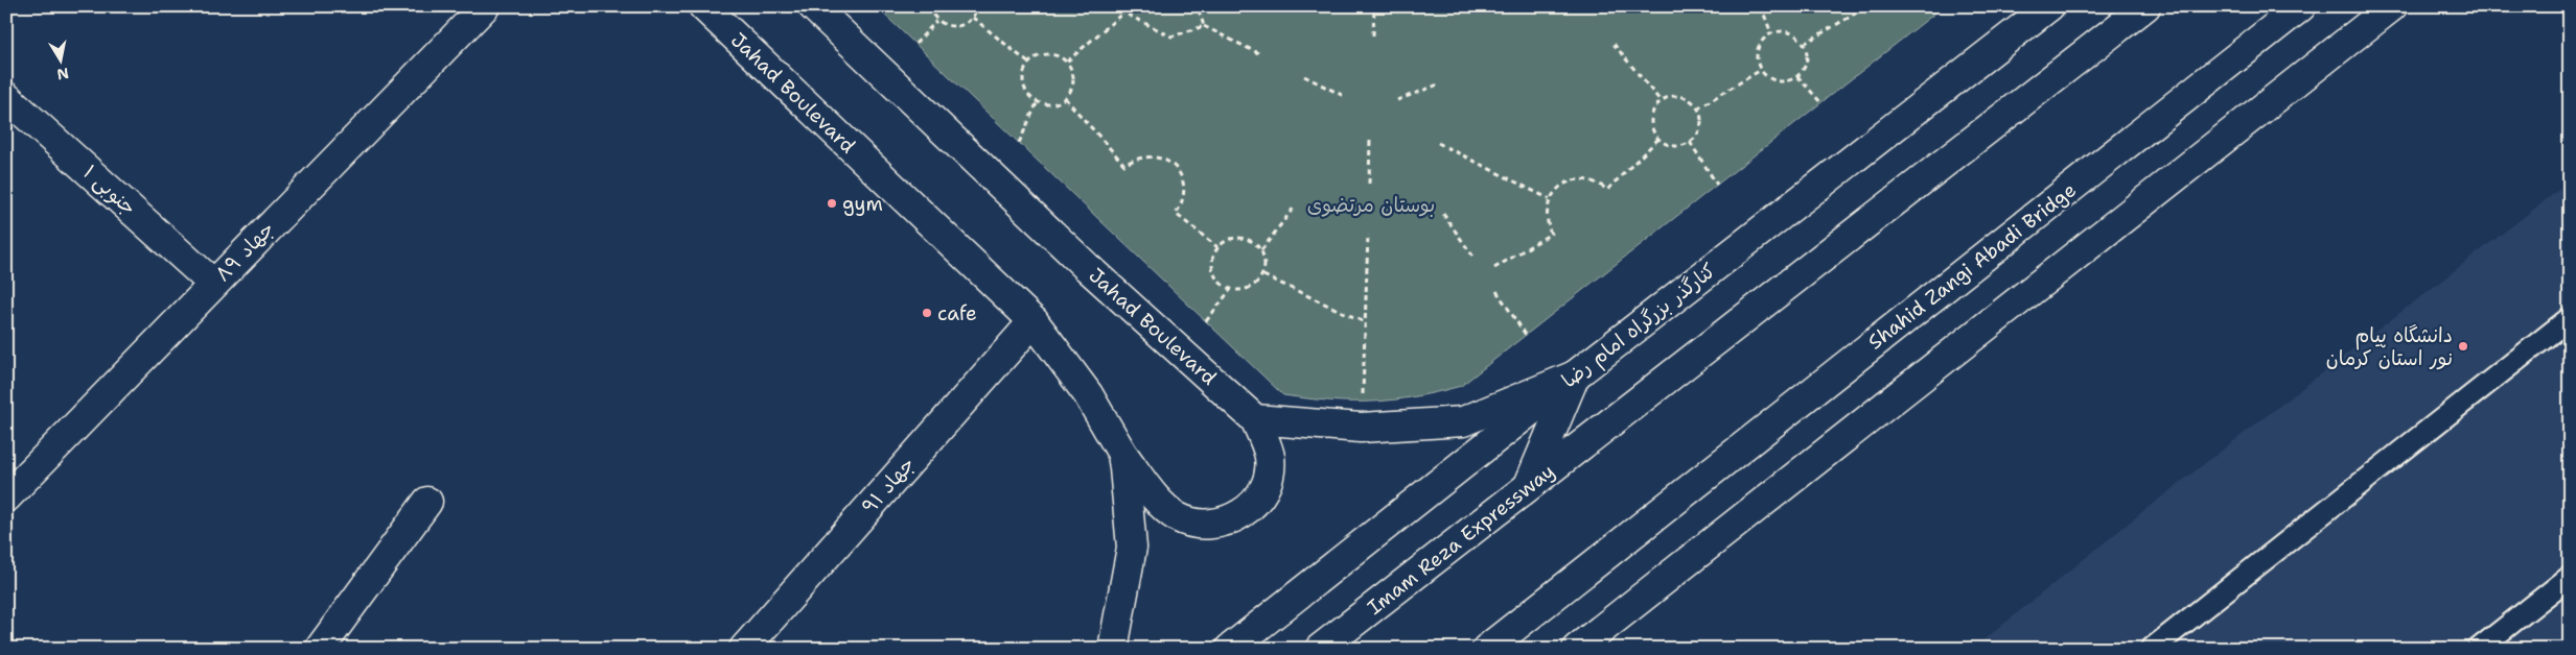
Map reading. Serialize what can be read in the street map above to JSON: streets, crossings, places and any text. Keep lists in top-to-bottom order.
{
  "streets": {
    "main road": [
      "Jahad Boulevard",
      "۱ جنوبی",
      "جهاد ۸۹",
      "Shahid Zangi Abadi Bridge",
      "کنارگذر بزرگراه امام رضا",
      "جهاد ۹۱",
      "Imam Reza Expressway"
    ]
  },
  "crossings": [
    ["Jahad Boulevard", "جهاد ۹۱"],
    ["۱ جنوبی", "جهاد ۸۹"]
  ],
  "parks": ["بوستان مرتضوی"],
  "places": ["gym", "cafe", "دانشگاه پیام نور استان کرمان"],
  "north": "bottom"
}
